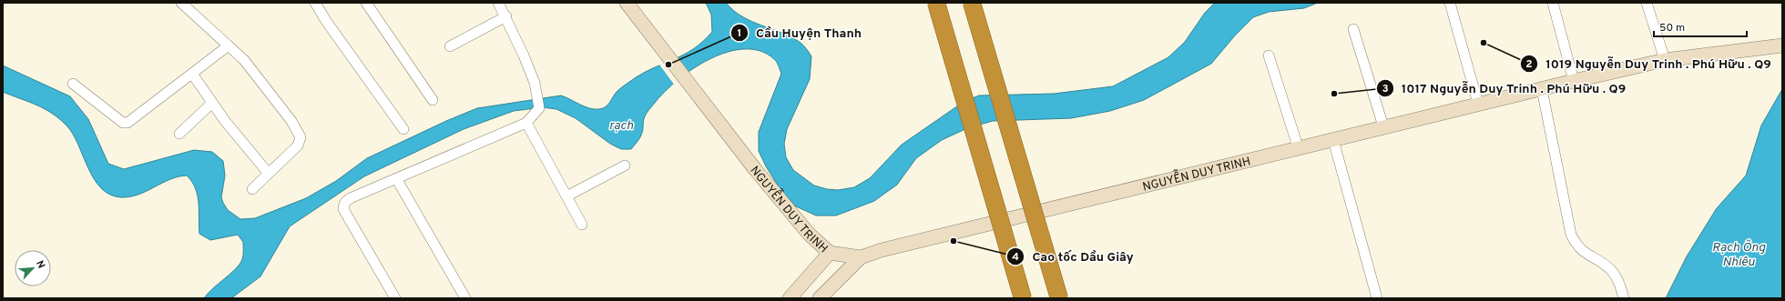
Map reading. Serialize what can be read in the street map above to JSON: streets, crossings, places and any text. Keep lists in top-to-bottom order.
{
  "streets": {
    "main road": ["NGUYỄN DUY TRINH"]
  },
  "water": ["rạch", "Rạch Ông Nhiêu"],
  "places": [
    "1019 Nguyễn Duy Trinh . Phú Hữu . Q9",
    "Cầu Huyện Thanh",
    "1017 Nguyễn Duy Trinh . Phú Hữu . Q9",
    "Cao tốc Dầu Giây"
  ],
  "scale_bar": "50 m",
  "north": "top right"
}
